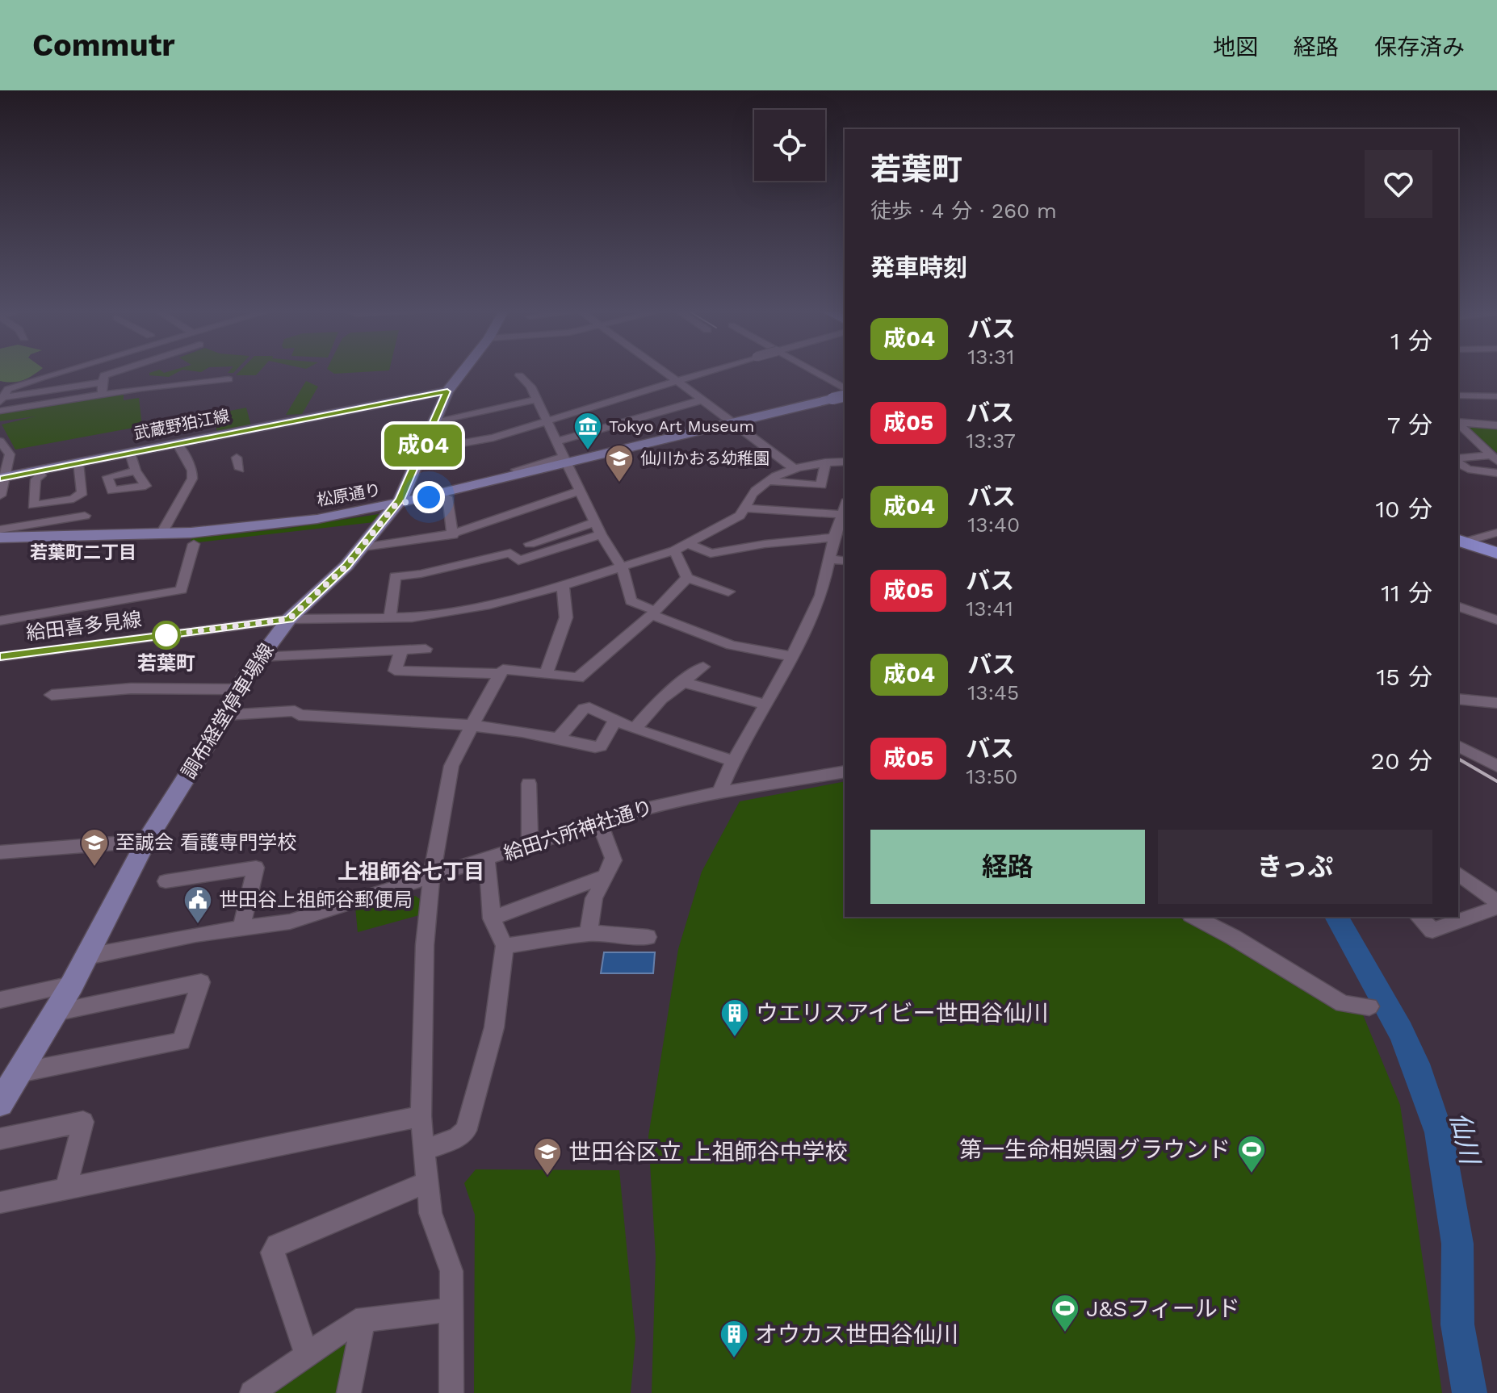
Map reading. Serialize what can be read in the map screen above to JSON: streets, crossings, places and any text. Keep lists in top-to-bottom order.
{
  "streets": {
    "main road": ["武蔵野狛江線", "松原通り", "調布経堂停車場線"],
    "street": ["給田喜多見線", "給田六所神社通り"]
  },
  "crossings": [
    ["武蔵野狛江線", "調布経堂停車場線"],
    ["松原通り", "調布経堂停車場線"],
    ["給田喜多見線", "調布経堂停車場線"],
    ["調布経堂停車場線", "給田六所神社通り"]
  ],
  "districts": ["若葉町二丁目", "上祖師谷七丁目"],
  "water": ["仙川"],
  "places": {
    "museum": ["Tokyo Art Museum"],
    "school or university": ["仙川かおる幼稚園", "至誠会 看護専門学校", "世田谷区立 上祖師谷中学校"],
    "other": ["若葉町"],
    "public building": ["世田谷上祖師谷郵便局"],
    "building": ["ウエリスアイビー世田谷仙川", "オウカス世田谷仙川"],
    "sports": ["第一生命相娯園グラウンド", "J&Sフィールド"]
  },
  "lines": ["bus line 成04"],
  "page": {
    "header": "Commutr",
    "nav": ["地図", "経路", "保存済み"],
    "on_map": "成04",
    "heading": [
      ["若葉町", "徒歩 · 4 分 · 260 m"],
      "発車時刻"
    ],
    "list": [
      {
        "mark": "成04",
        "name": "バス",
        "note": "13:31",
        "value": "1 分"
      },
      {
        "mark": "成05",
        "name": "バス",
        "note": "13:37",
        "value": "7 分"
      },
      {
        "mark": "成04",
        "name": "バス",
        "note": "13:40",
        "value": "10 分"
      },
      {
        "mark": "成05",
        "name": "バス",
        "note": "13:41",
        "value": "11 分"
      },
      {
        "mark": "成04",
        "name": "バス",
        "note": "13:45",
        "value": "15 分"
      },
      {
        "mark": "成05",
        "name": "バス",
        "note": "13:50",
        "value": "20 分"
      }
    ],
    "buttons": ["経路", "きっぷ"]
  }
}
